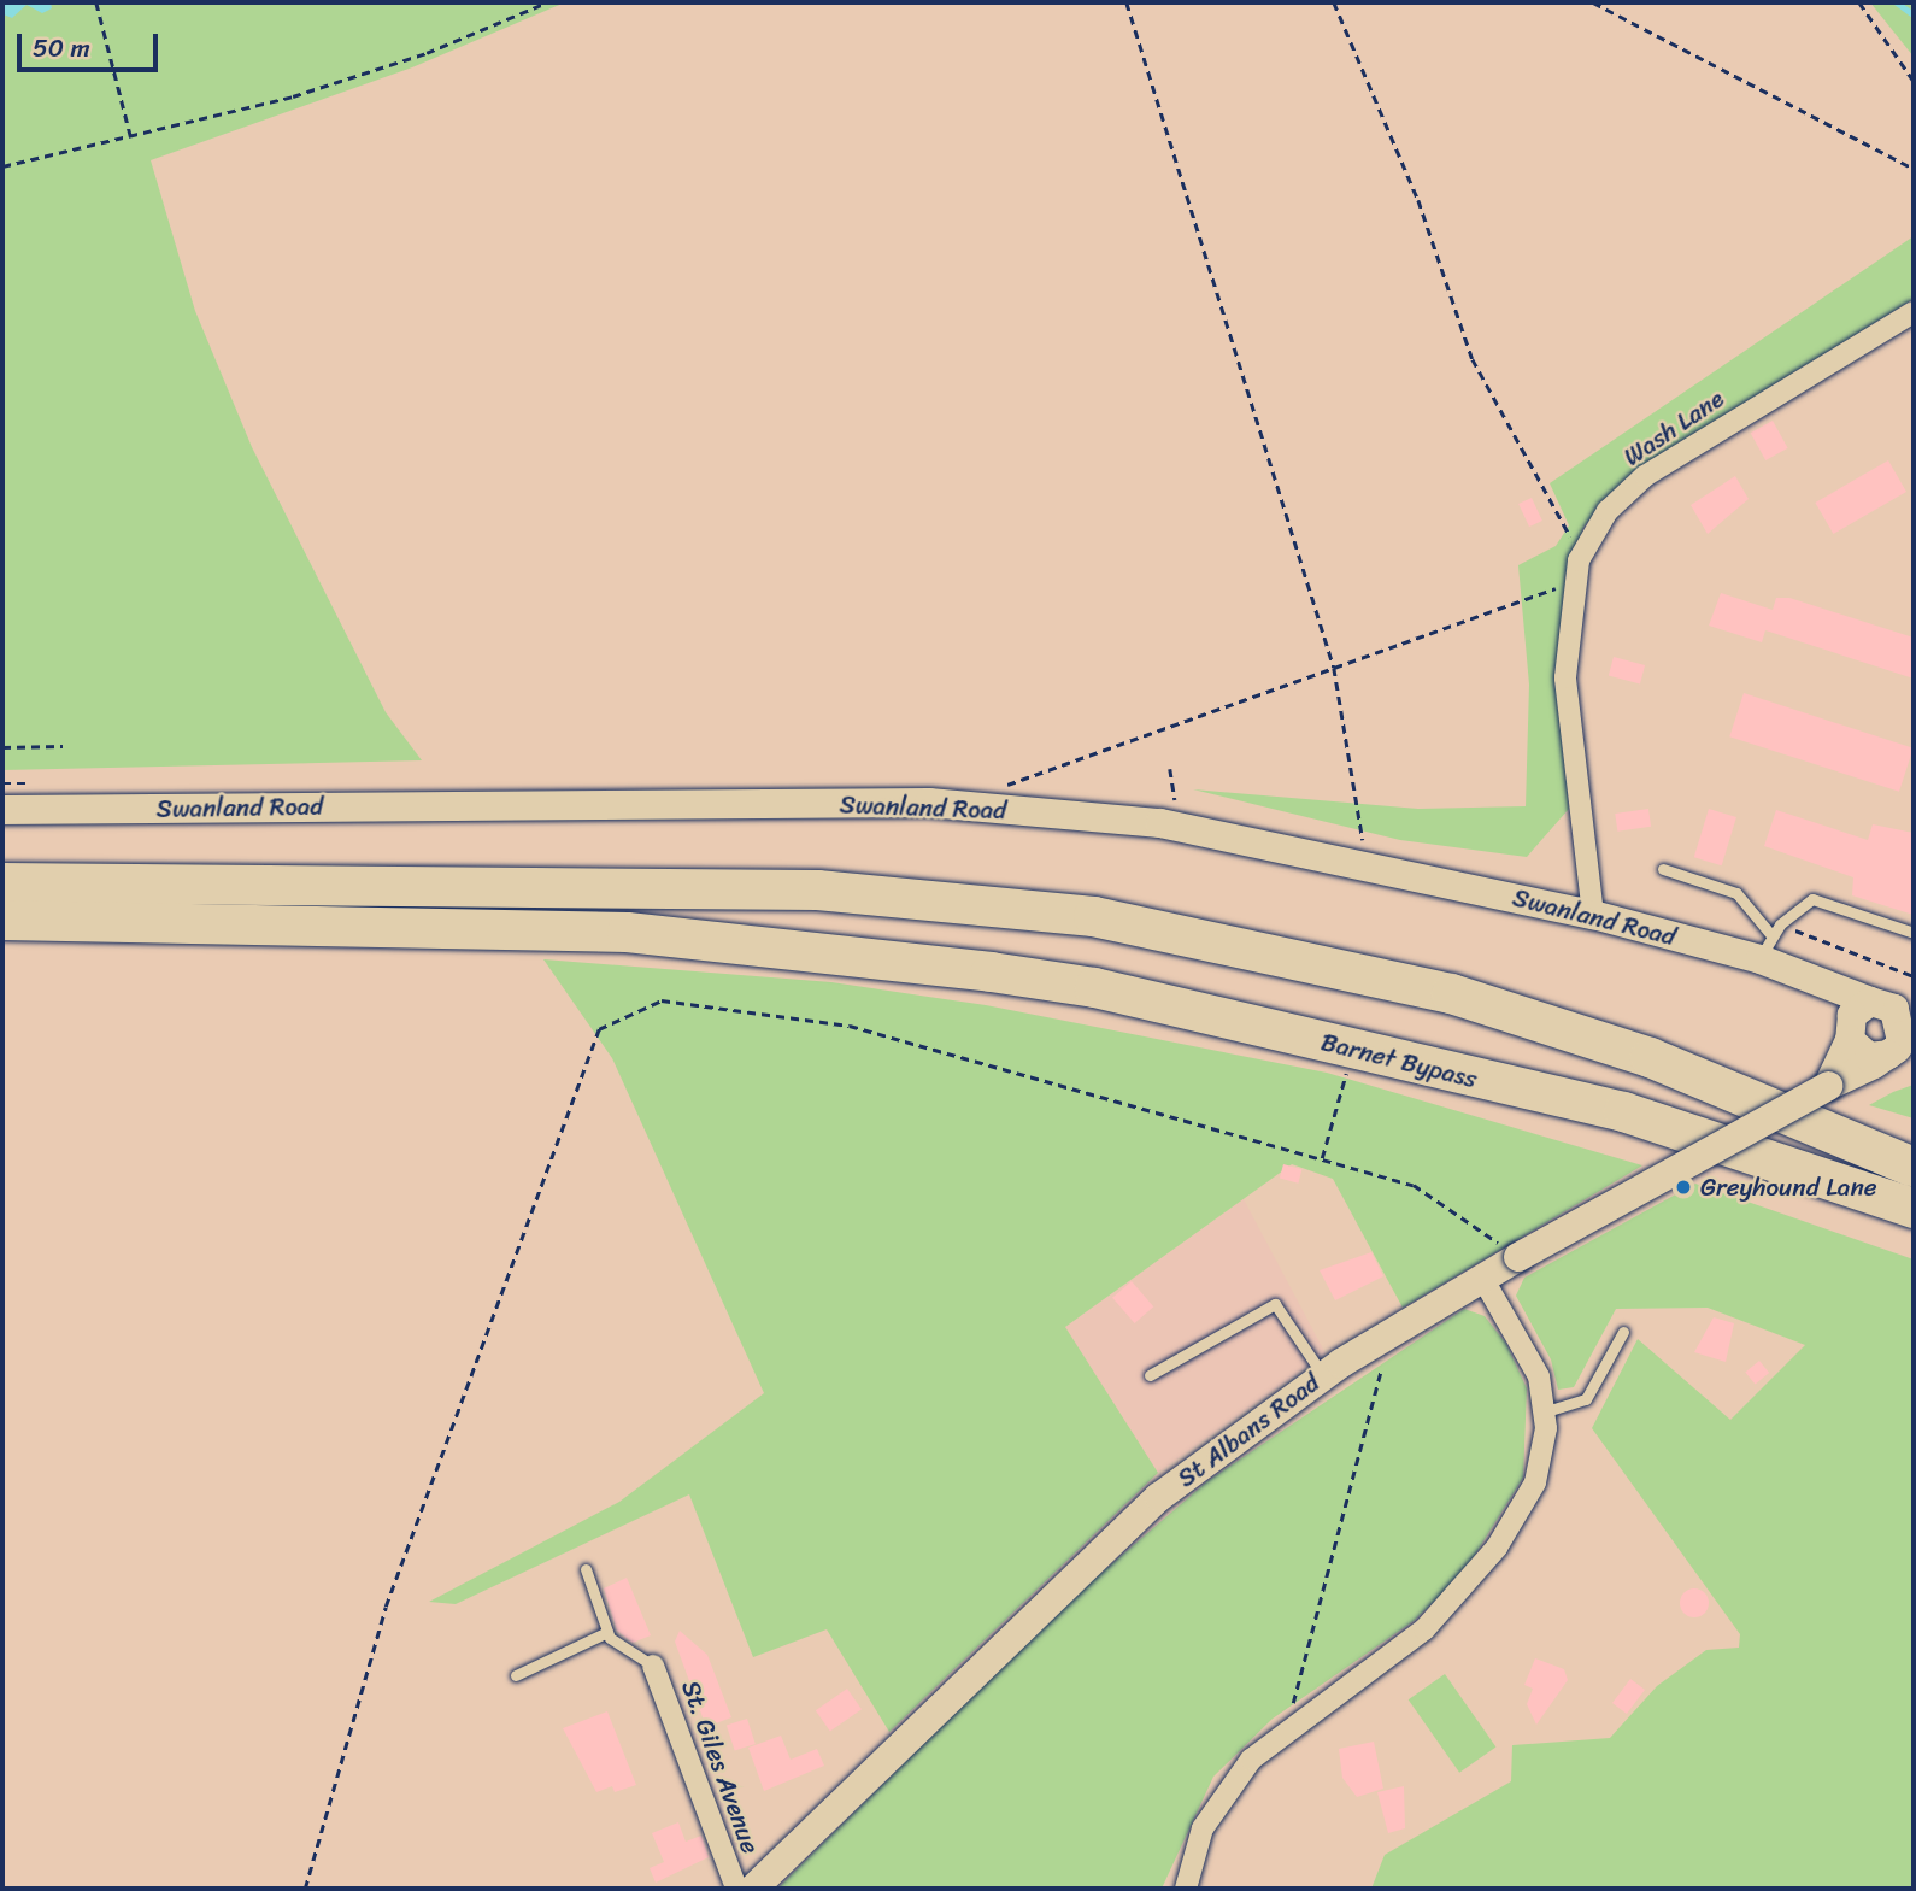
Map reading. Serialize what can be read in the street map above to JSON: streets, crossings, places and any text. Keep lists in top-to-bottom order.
{
  "streets": {
    "highway": ["Barnet Bypass"],
    "street": [
      "Wash Lane",
      "Swanland Road",
      "St Albans Road",
      "St. Giles Avenue"
    ]
  },
  "crossings": [
    ["Wash Lane", "Swanland Road"]
  ],
  "places": ["Greyhound Lane"],
  "scale_bar": "50 m"
}
